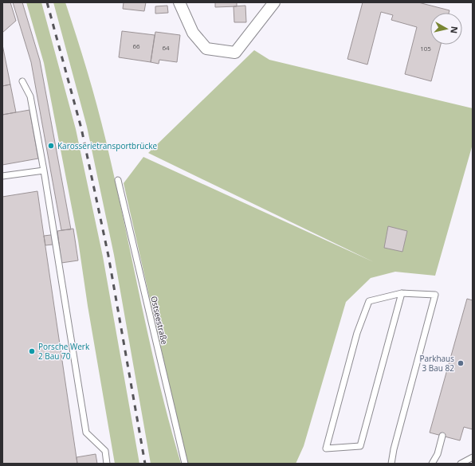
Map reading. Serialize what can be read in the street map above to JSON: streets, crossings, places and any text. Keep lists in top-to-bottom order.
{
  "streets": {
    "lane": ["Ostseestraße"]
  },
  "places": ["Karosserietransportbrücke", "Porsche Werk 2 Bau 70", "Parkhaus 3 Bau 82"],
  "house_numbers": ["66", "64", "105"],
  "north": "right"
}
